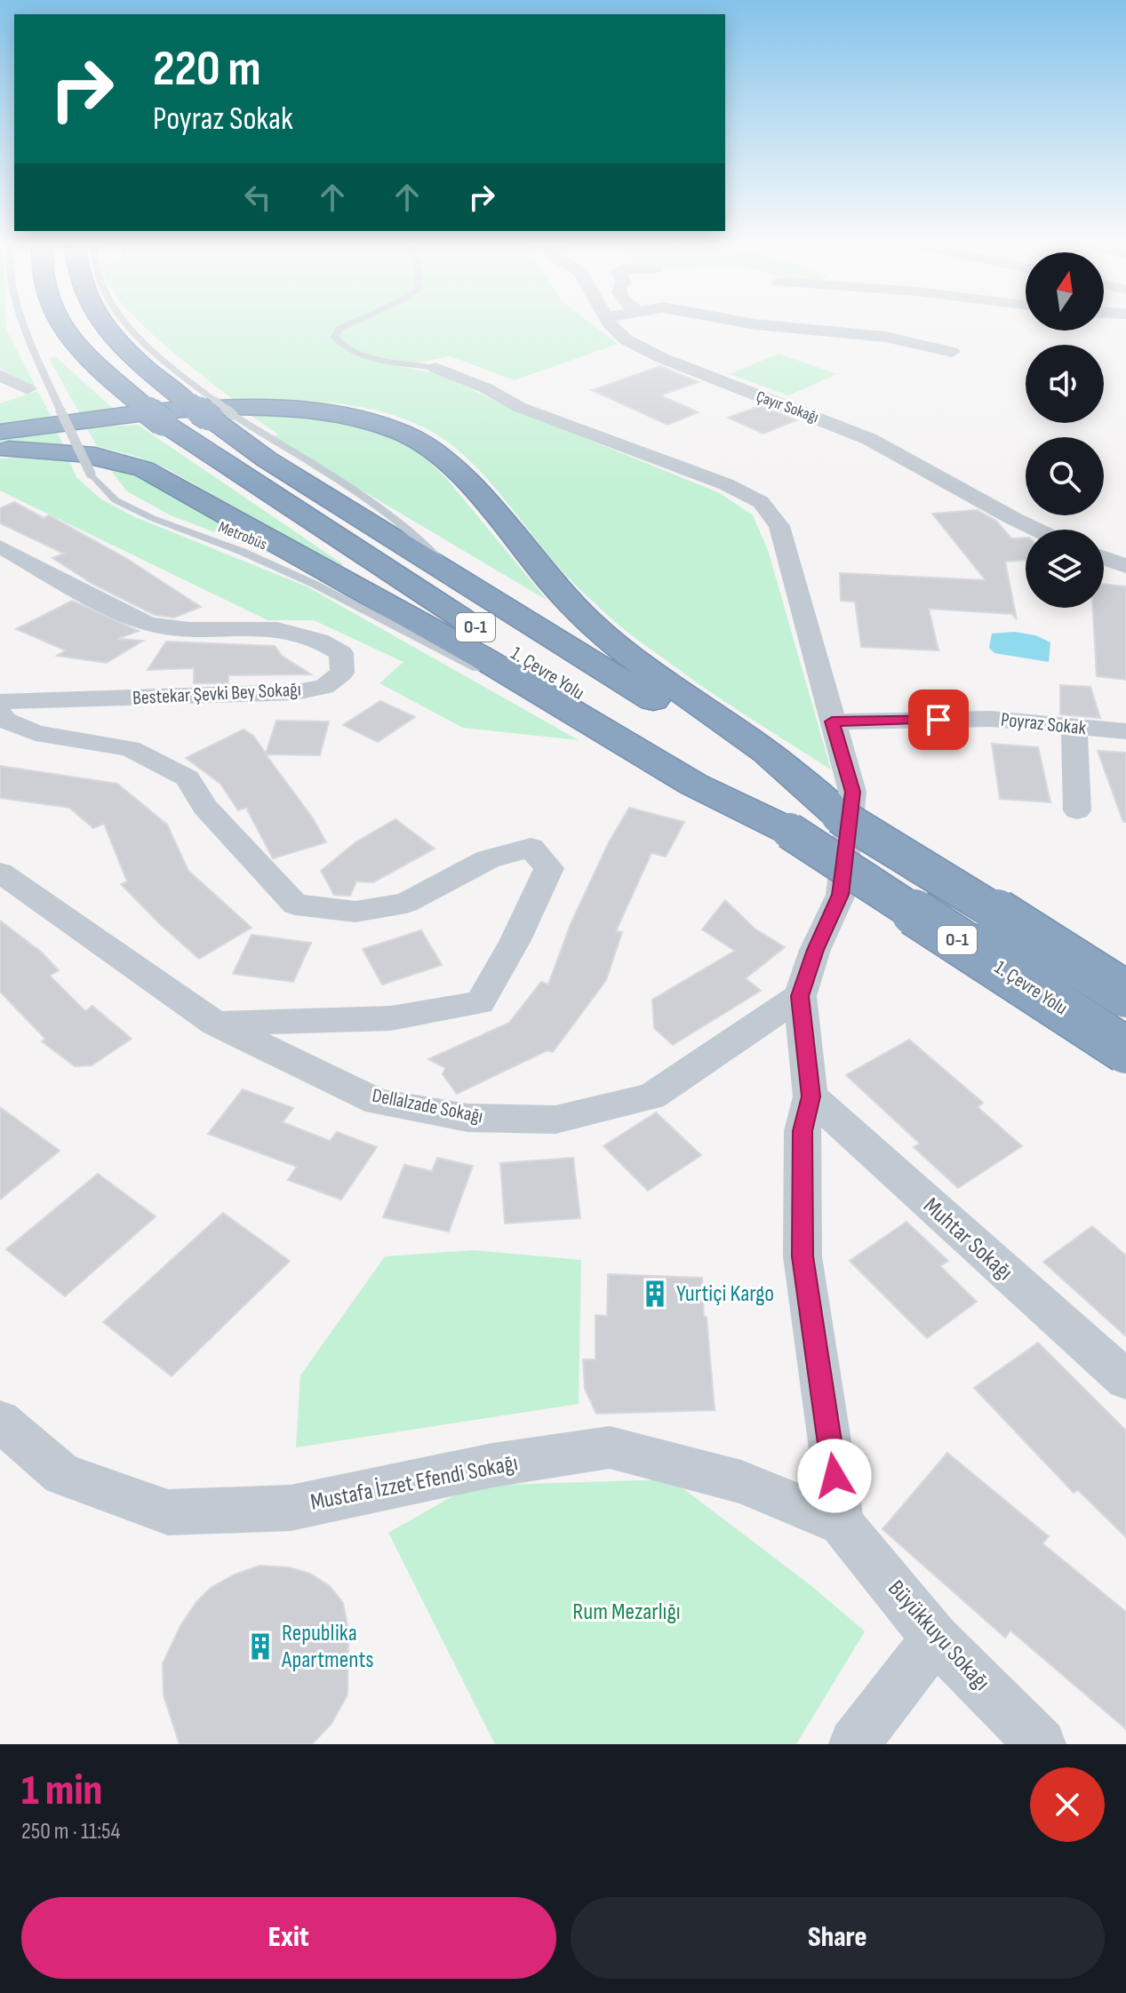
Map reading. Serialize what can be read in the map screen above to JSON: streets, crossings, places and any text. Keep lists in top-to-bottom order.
{
  "streets": {
    "highway": ["O-1", "1. Çevre Yolu"],
    "street": [
      "Çayır Sokağı",
      "Bestekar Şevki Bey Sokağı",
      "Poyraz Sokak",
      "Dellalzade Sokağı",
      "Muhtar Sokağı",
      "Mustafa İzzet Efendi Sokağı",
      "Büyükkuyu Sokağı"
    ],
    "lane": ["Metrobüs"]
  },
  "crossings": [
    ["Mustafa İzzet Efendi Sokağı", "Büyükkuyu Sokağı"]
  ],
  "parks": ["Rum Mezarlığı"],
  "places": {
    "building": ["Yurtiçi Kargo", "Republika Apartments"]
  },
  "north": "top",
  "page": {
    "turn": ["220 m", "Poyraz Sokak"],
    "heading": ["1 min", "250 m · 11:54"],
    "buttons": ["Exit", "Share"]
  }
}
